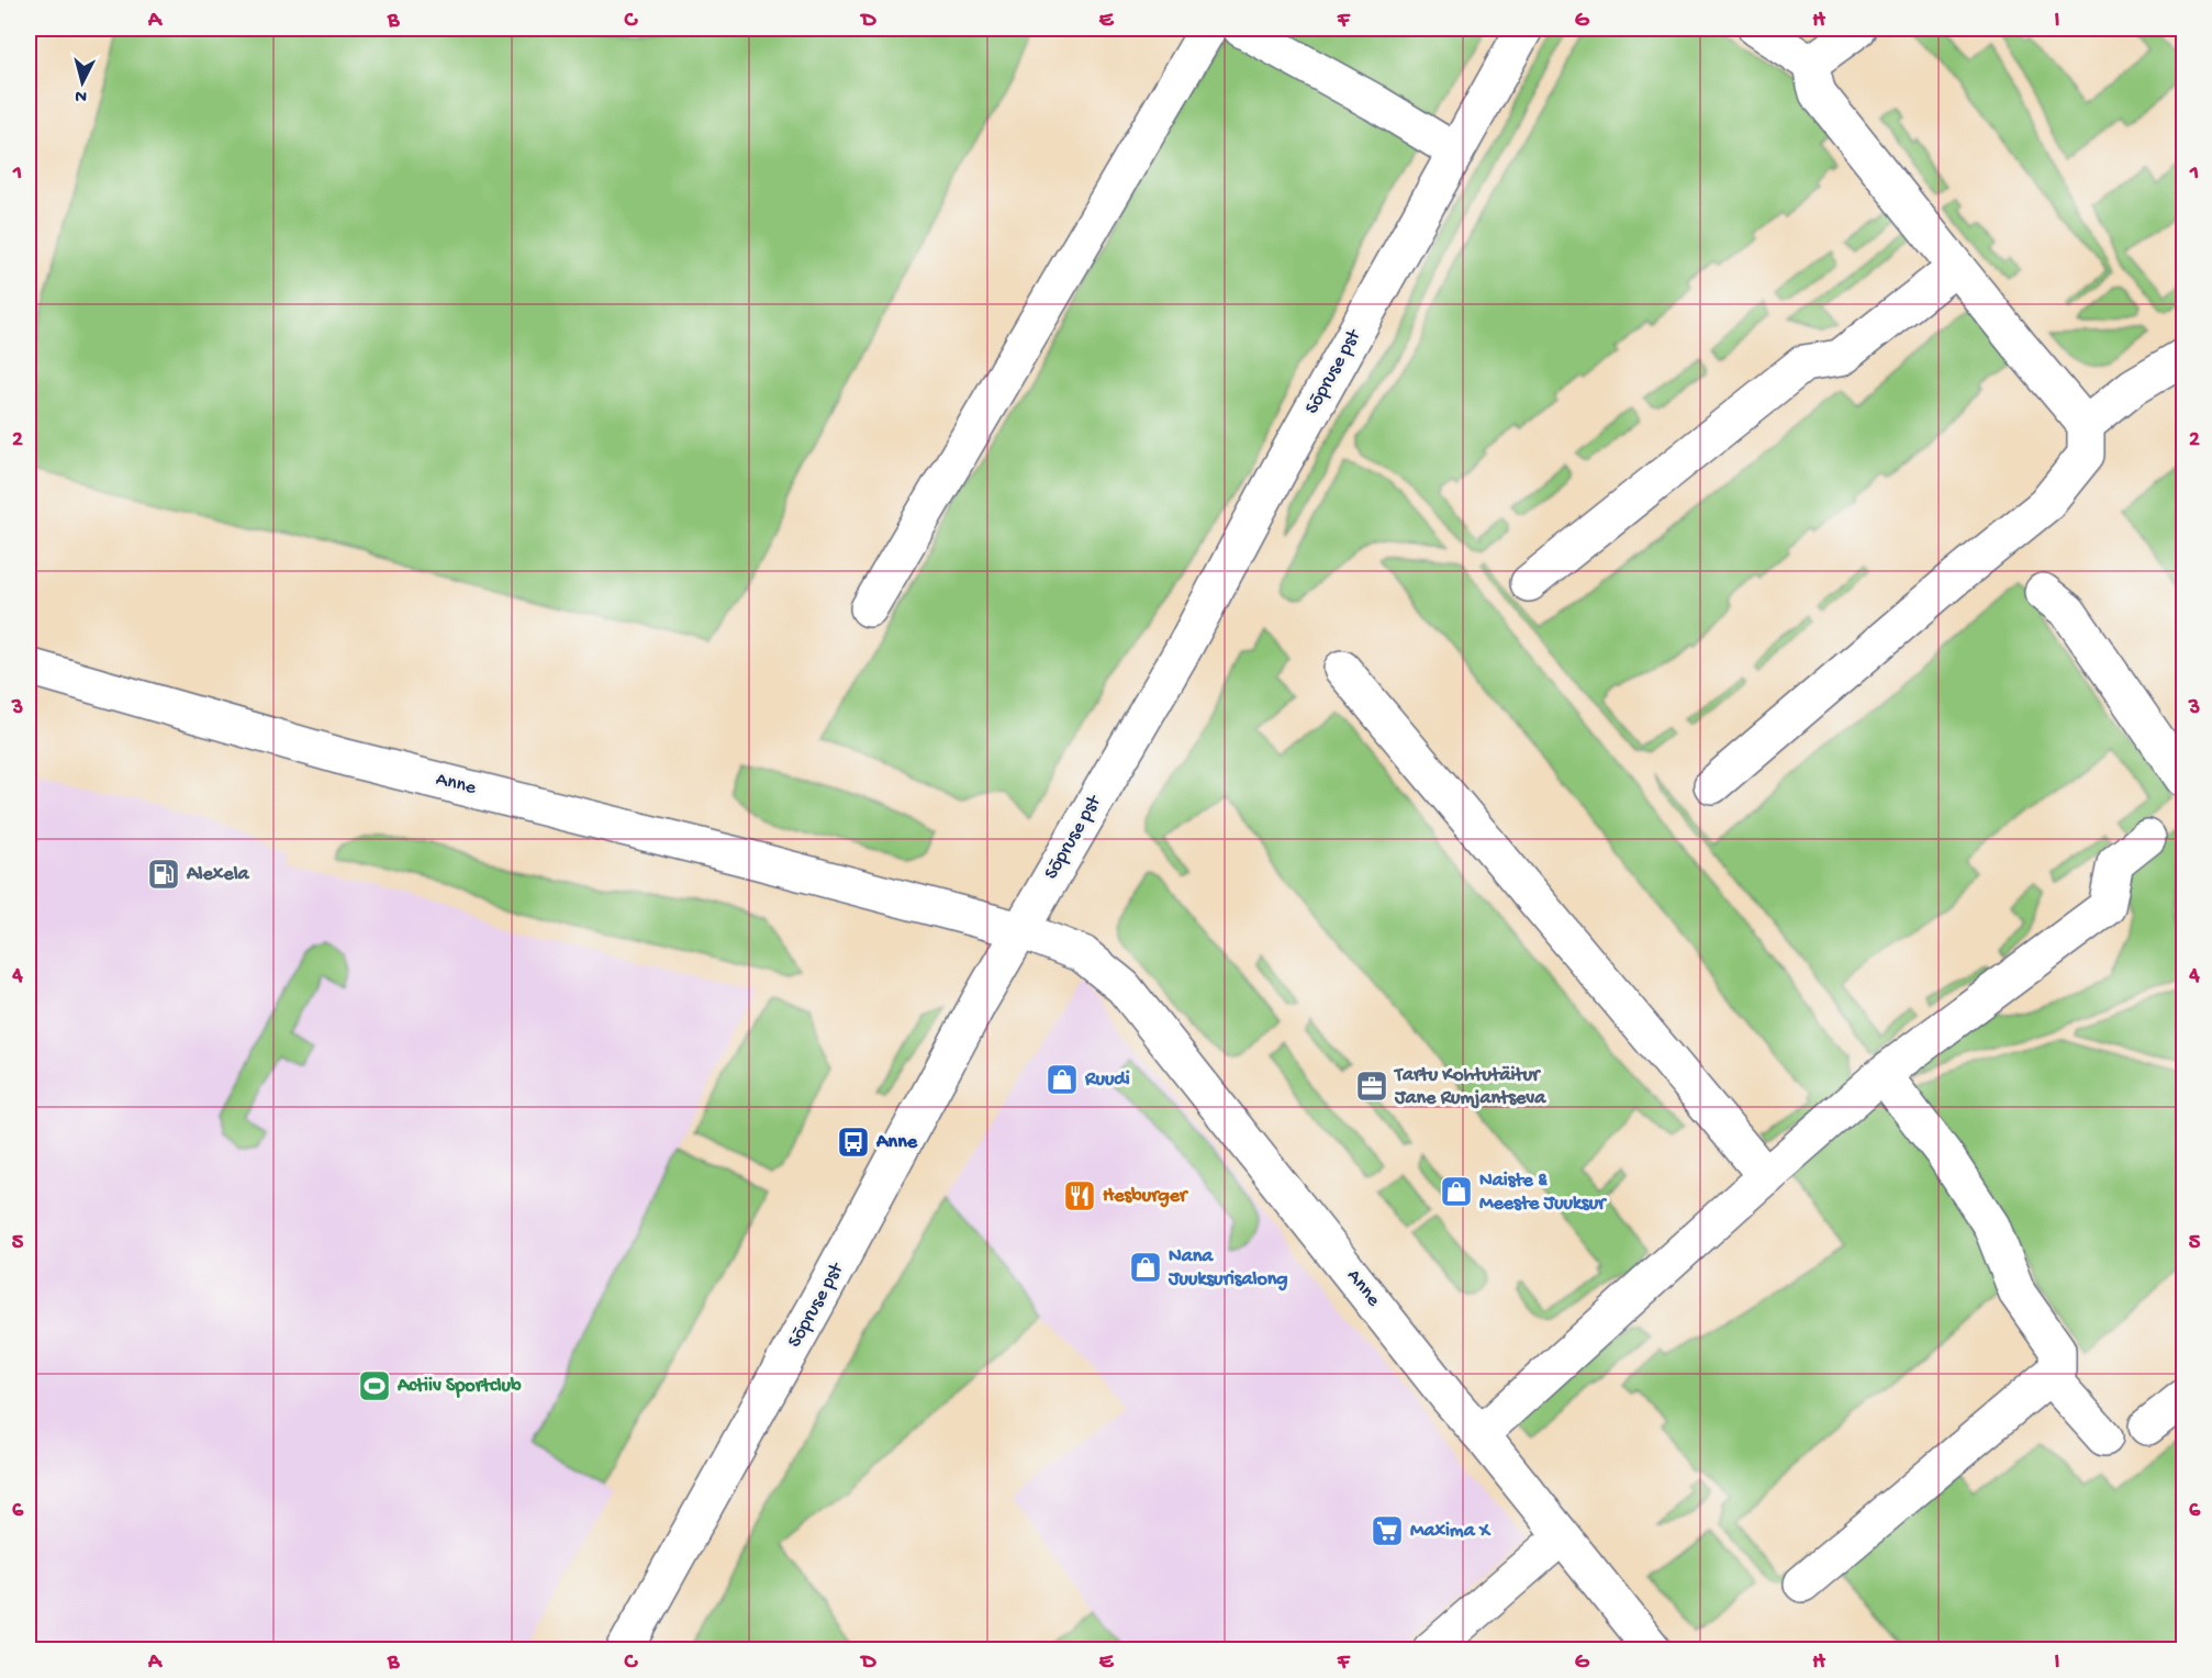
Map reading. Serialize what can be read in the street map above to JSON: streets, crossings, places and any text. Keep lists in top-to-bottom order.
{
  "streets": {
    "street": ["Sõpruse pst", "Anne"]
  },
  "crossings": [
    ["Sõpruse pst", "Anne"]
  ],
  "places": {
    "fuel station": ["Alexela"],
    "shop": ["Ruudi", "Naiste & Meeste Juuksur", "Nana Juuksurisalong"],
    "office": ["Tartu Kohtutäitur Jane Rumjantseva"],
    "bus stop": ["Anne"],
    "restaurant": ["Hesburger"],
    "sports": ["Actiiv Sportclub"],
    "supermarket": ["Maxima X"]
  },
  "north": "bottom",
  "grid": {
    "columns": [
      "A",
      "B",
      "C",
      "D",
      "E",
      "F",
      "G",
      "H",
      "I"
    ],
    "rows": [
      "1",
      "2",
      "3",
      "4",
      "5",
      "6"
    ]
  }
}
